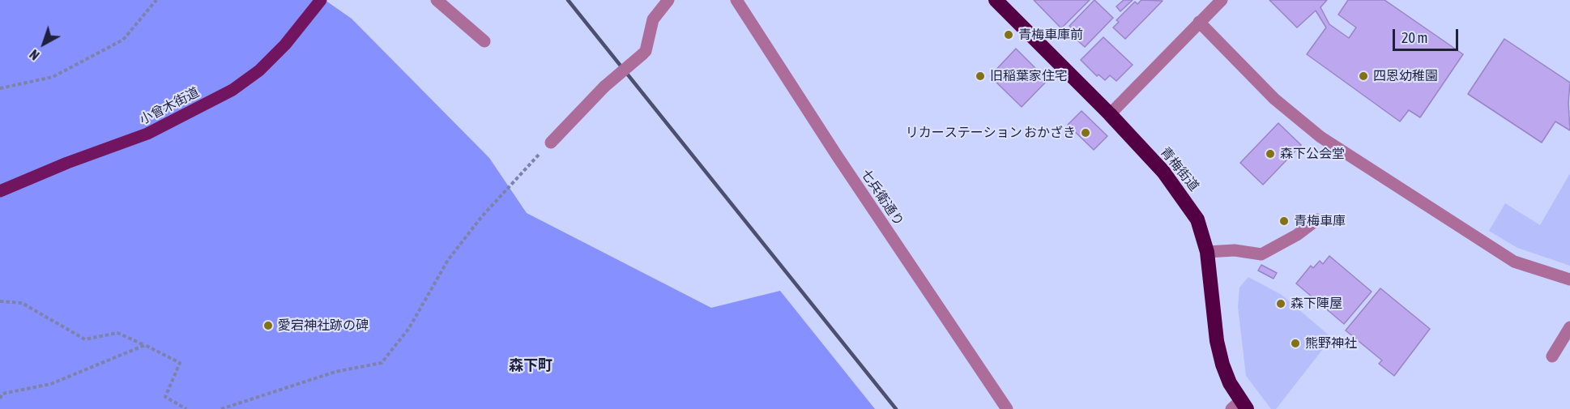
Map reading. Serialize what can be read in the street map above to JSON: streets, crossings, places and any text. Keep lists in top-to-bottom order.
{
  "streets": {
    "highway": ["青梅街道"],
    "main road": ["小曾木街道"],
    "street": ["七兵衛通り"]
  },
  "districts": ["森下町"],
  "places": [
    "青梅車庫前",
    "旧稲葉家住宅",
    "四恩幼稚園",
    "リカーステーション おかざき",
    "森下公会堂",
    "青梅車庫",
    "森下陣屋",
    "愛宕神社跡の碑",
    "熊野神社"
  ],
  "scale_bar": "20 m",
  "north": "bottom left"
}
